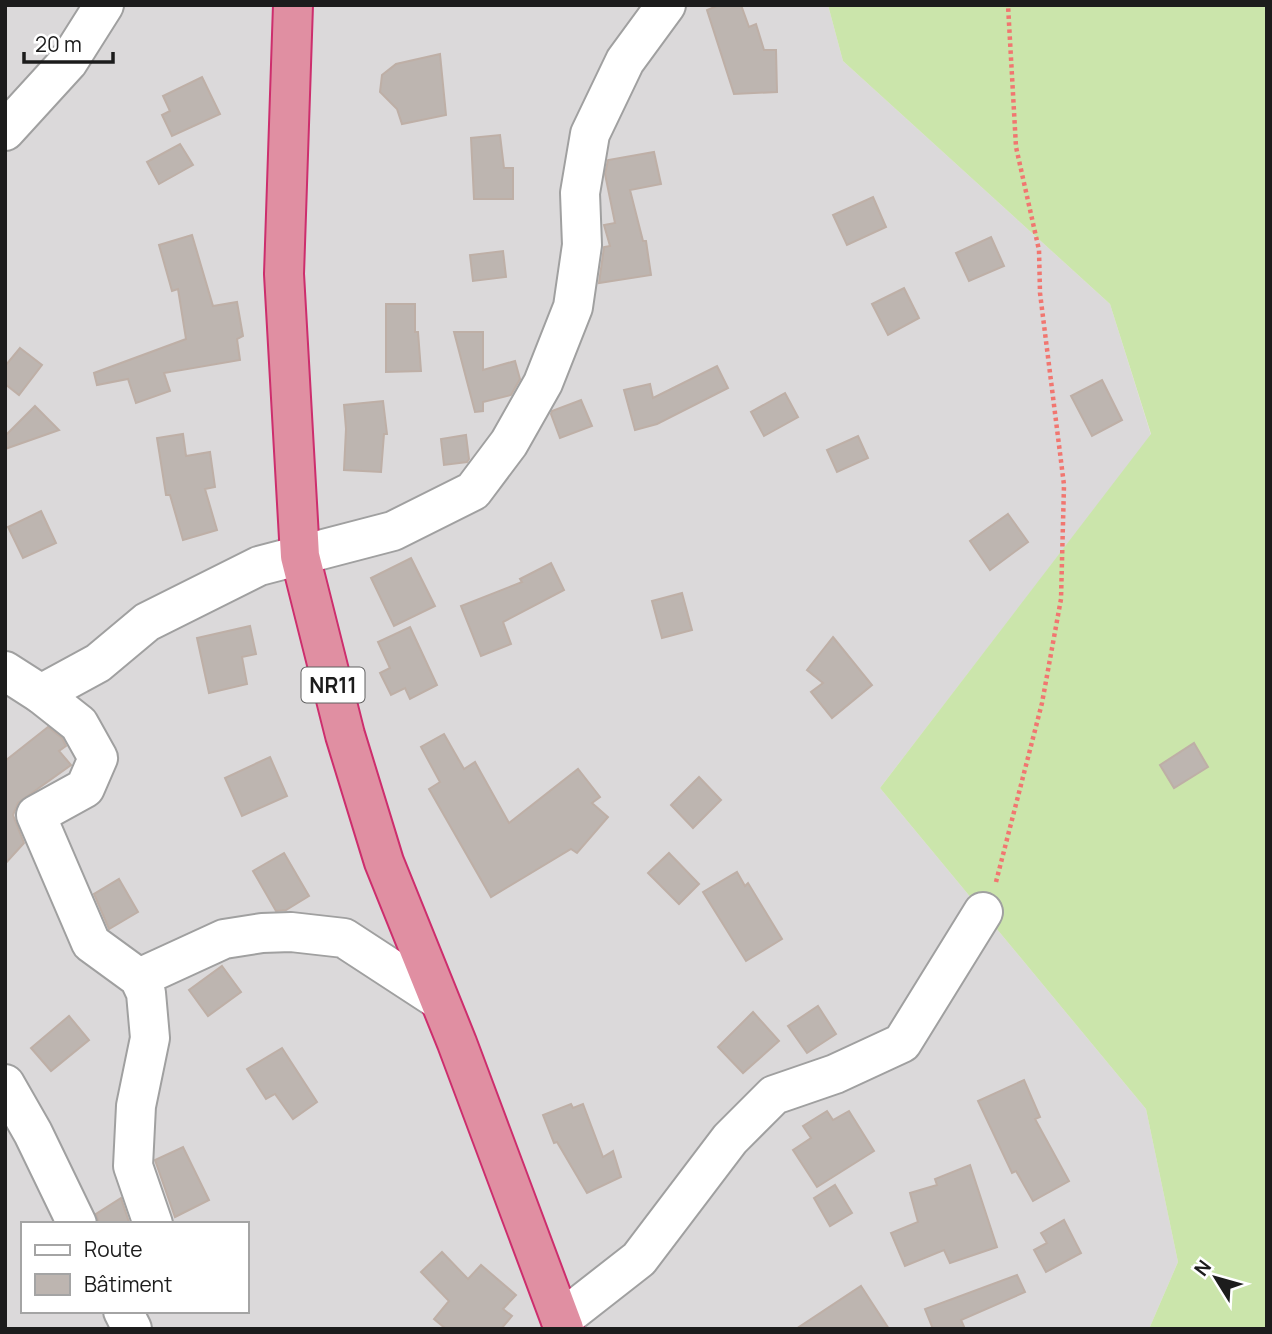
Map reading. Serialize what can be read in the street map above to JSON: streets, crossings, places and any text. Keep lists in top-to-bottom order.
{
  "streets": {
    "highway": ["NR11"]
  },
  "legend": ["Route", "Bâtiment"],
  "scale_bar": "20 m",
  "north": "top left"
}
